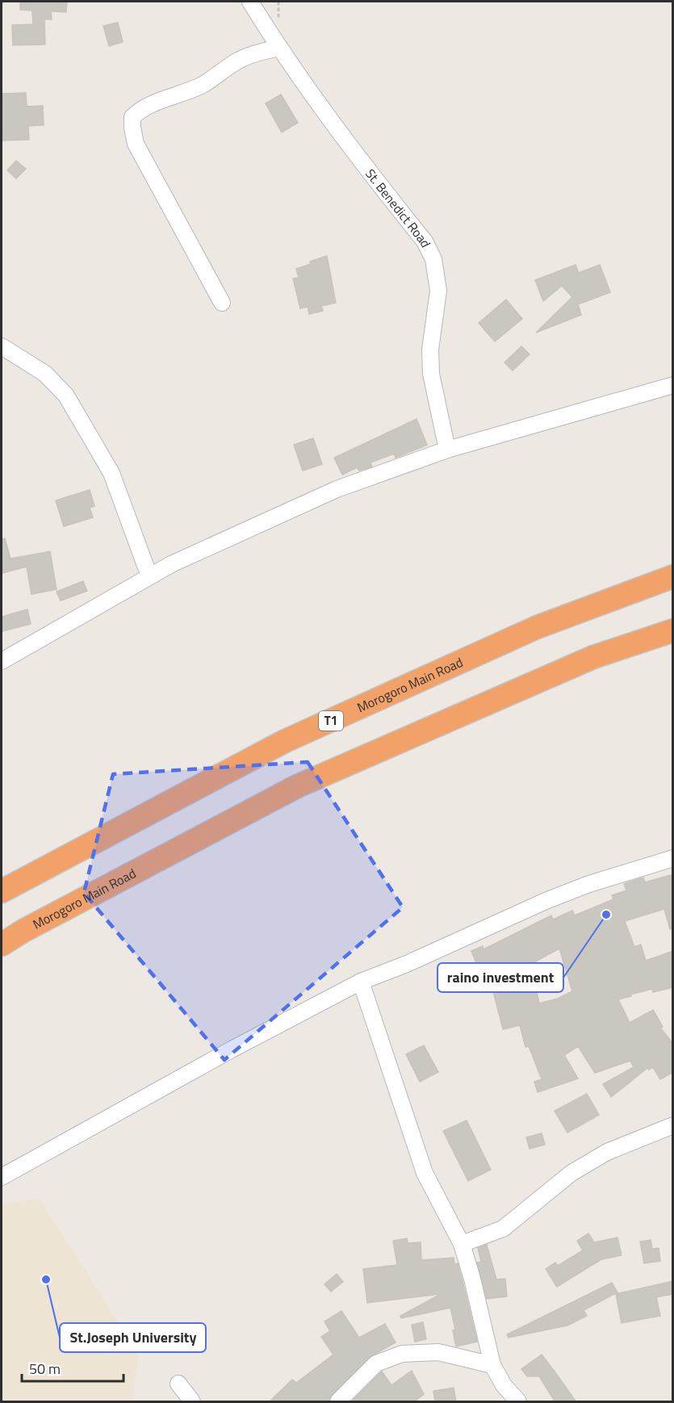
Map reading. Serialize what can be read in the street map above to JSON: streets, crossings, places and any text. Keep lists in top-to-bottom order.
{
  "streets": {
    "highway": ["Morogoro Main Road", "T1"],
    "street": ["St. Benedict Road"]
  },
  "places": ["raino investment", "St.Joseph University"],
  "scale_bar": "50 m"
}
